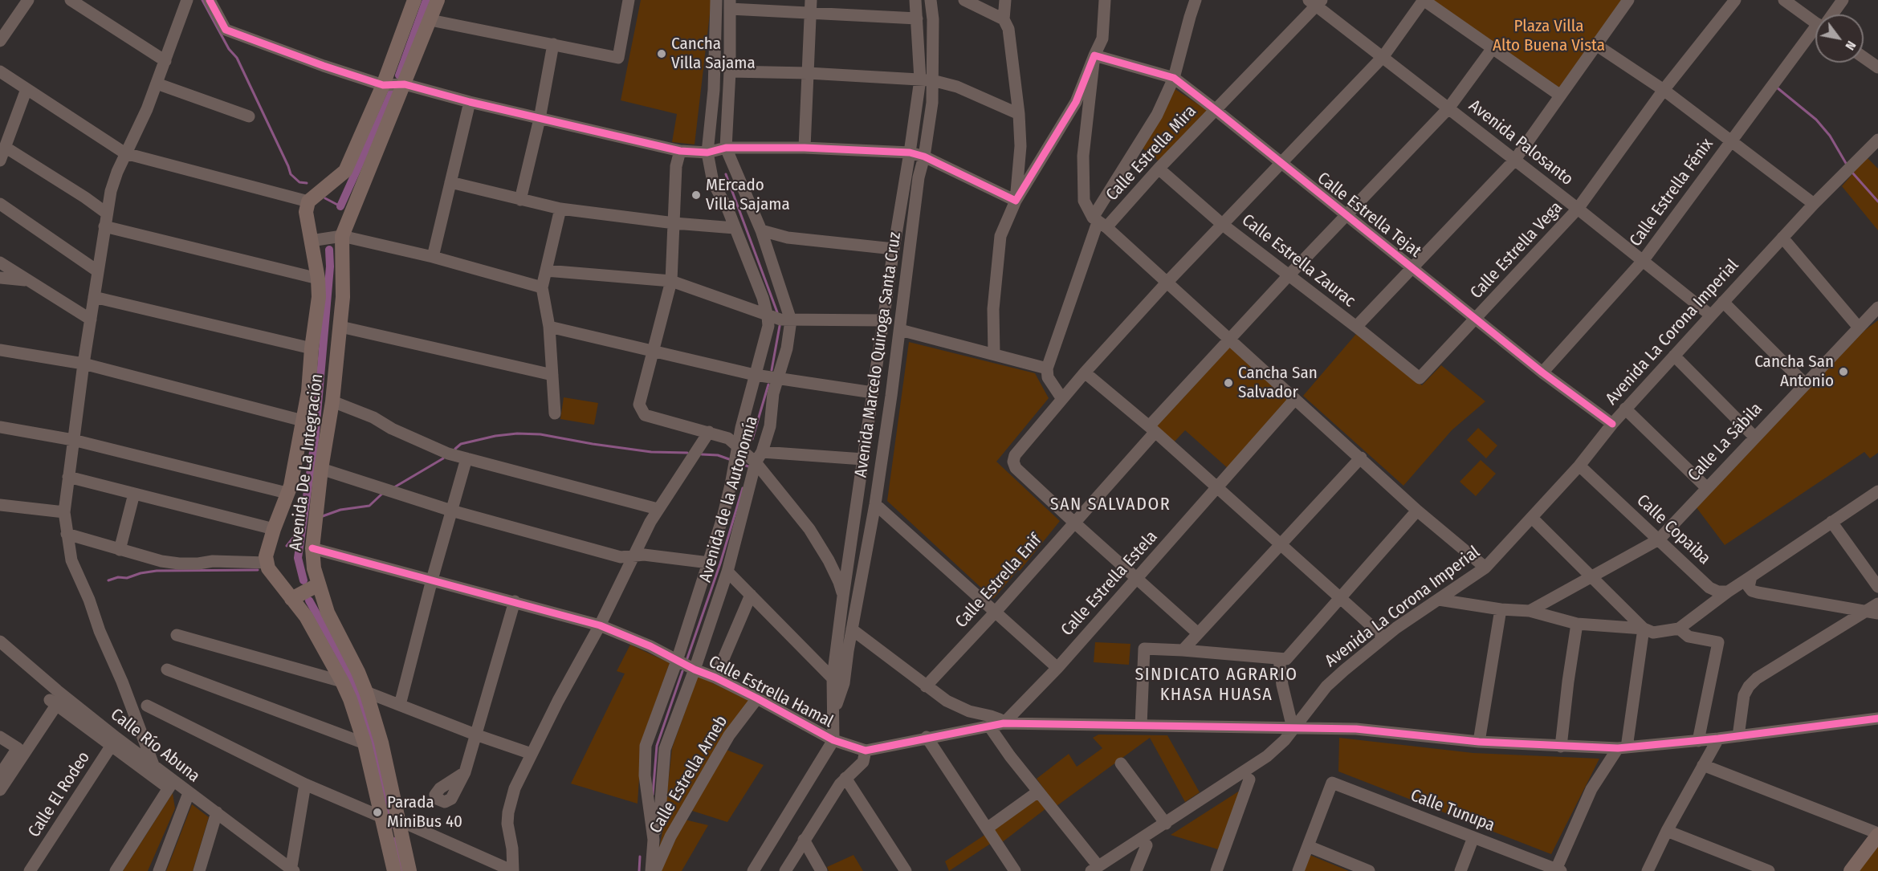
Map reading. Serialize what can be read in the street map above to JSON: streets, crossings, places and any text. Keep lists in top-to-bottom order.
{
  "streets": {
    "main road": ["Avenida De La Integración"],
    "street": [
      "Avenida Palosanto",
      "Calle Estrella Mira",
      "Calle Estrella Fénix",
      "Calle Estrella Tejat",
      "Calle Estrella Vega",
      "Calle Estrella Zaurac",
      "Avenida La Corona Imperial",
      "Avenida Marcelo Quiroga Santa Cruz",
      "Calle La Sábila",
      "Avenida de la Autonomía",
      "Calle Copaiba",
      "Calle Estrella Enif",
      "Calle Estrella Estela",
      "Calle Estrella Hamal",
      "Calle Río Abuna",
      "Calle Estrella Arneb",
      "Calle El Rodeo",
      "Calle Tunupa"
    ]
  },
  "crossings": [
    ["Avenida Palosanto", "Calle Estrella Mira"],
    ["Avenida Palosanto", "Calle Estrella Fénix"],
    ["Avenida Palosanto", "Calle Estrella Vega"],
    ["Avenida Palosanto", "Avenida La Corona Imperial"],
    ["Avenida Palosanto", "Calle Estrella Enif"],
    ["Calle Estrella Mira", "Calle Estrella Tejat"],
    ["Calle Estrella Mira", "Calle Estrella Zaurac"],
    ["Calle Estrella Fénix", "Calle Estrella Tejat"],
    ["Calle Estrella Tejat", "Calle Estrella Vega"],
    ["Calle Estrella Tejat", "Avenida La Corona Imperial"],
    ["Calle Estrella Tejat", "Calle Estrella Enif"],
    ["Calle Estrella Vega", "Calle Estrella Zaurac"],
    ["Calle Estrella Zaurac", "Calle Estrella Enif"],
    ["Avenida La Corona Imperial", "Calle Copaiba"],
    ["Avenida Marcelo Quiroga Santa Cruz", "Calle Estrella Hamal"],
    ["Calle La Sábila", "Calle Copaiba"],
    ["Avenida De La Integración", "Calle Estrella Hamal"],
    ["Avenida de la Autonomía", "Calle Estrella Hamal"],
    ["Calle Estrella Hamal", "Calle Estrella Arneb"],
    ["Calle Río Abuna", "Calle El Rodeo"]
  ],
  "districts": ["SAN SALVADOR", "SINDICATO AGRARIO KHASA HUASA"],
  "parks": ["Plaza Villa Alto Buena Vista"],
  "places": [
    "Cancha Villa Sajama",
    "MErcado Villa Sajama",
    "Cancha San Antonio",
    "Cancha San Salvador",
    "Parada MiniBus 40"
  ],
  "north": "bottom right"
}
